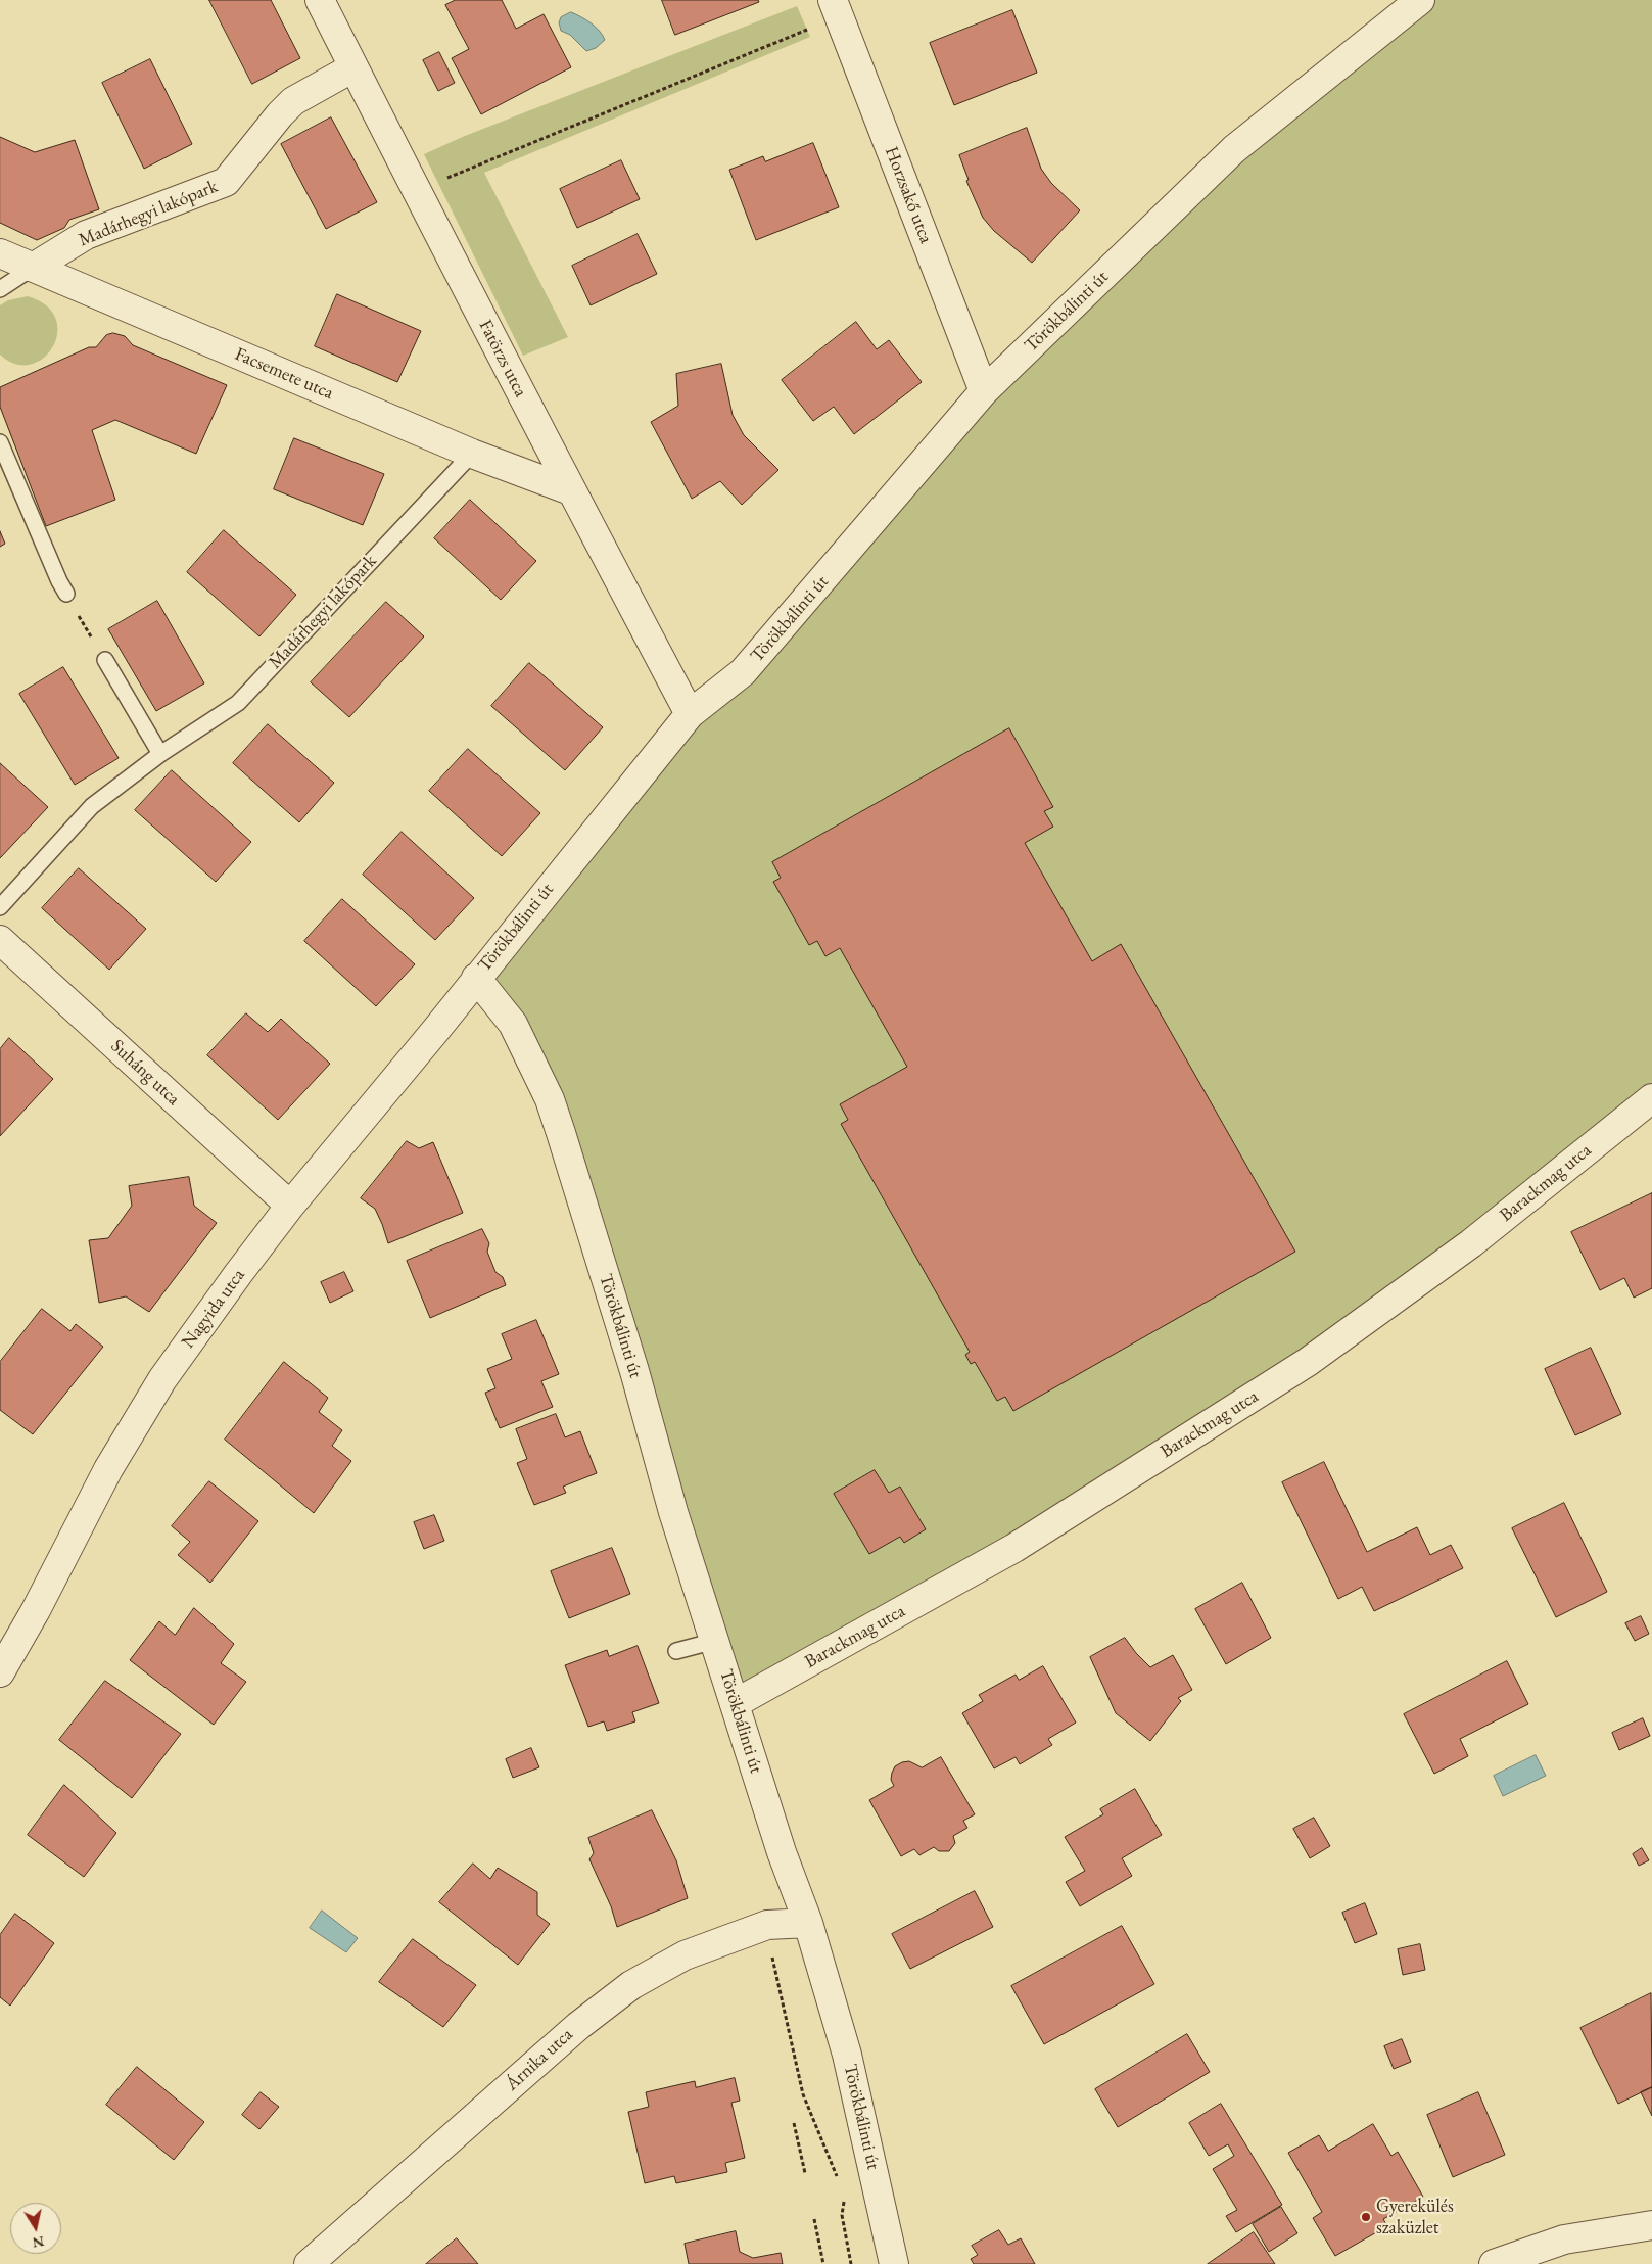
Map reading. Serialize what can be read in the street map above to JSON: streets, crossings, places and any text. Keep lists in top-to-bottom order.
{
  "streets": {
    "street": [
      "Horzsakő utca",
      "Madárhegyi lakópark",
      "Törökbálinti út",
      "Fatörzs utca",
      "Facsemete utca",
      "Suháng utca",
      "Barackmag utca",
      "Nagyida utca",
      "Árnika utca"
    ]
  },
  "crossings": [
    ["Horzsakő utca", "Törökbálinti út"],
    ["Madárhegyi lakópark", "Fatörzs utca"],
    ["Madárhegyi lakópark", "Facsemete utca"],
    ["Törökbálinti út", "Fatörzs utca"],
    ["Törökbálinti út", "Barackmag utca"],
    ["Törökbálinti út", "Nagyida utca"],
    ["Törökbálinti út", "Árnika utca"],
    ["Fatörzs utca", "Facsemete utca"],
    ["Suháng utca", "Nagyida utca"]
  ],
  "places": ["Gyerekülés szaküzlet"],
  "north": "bottom"
}
